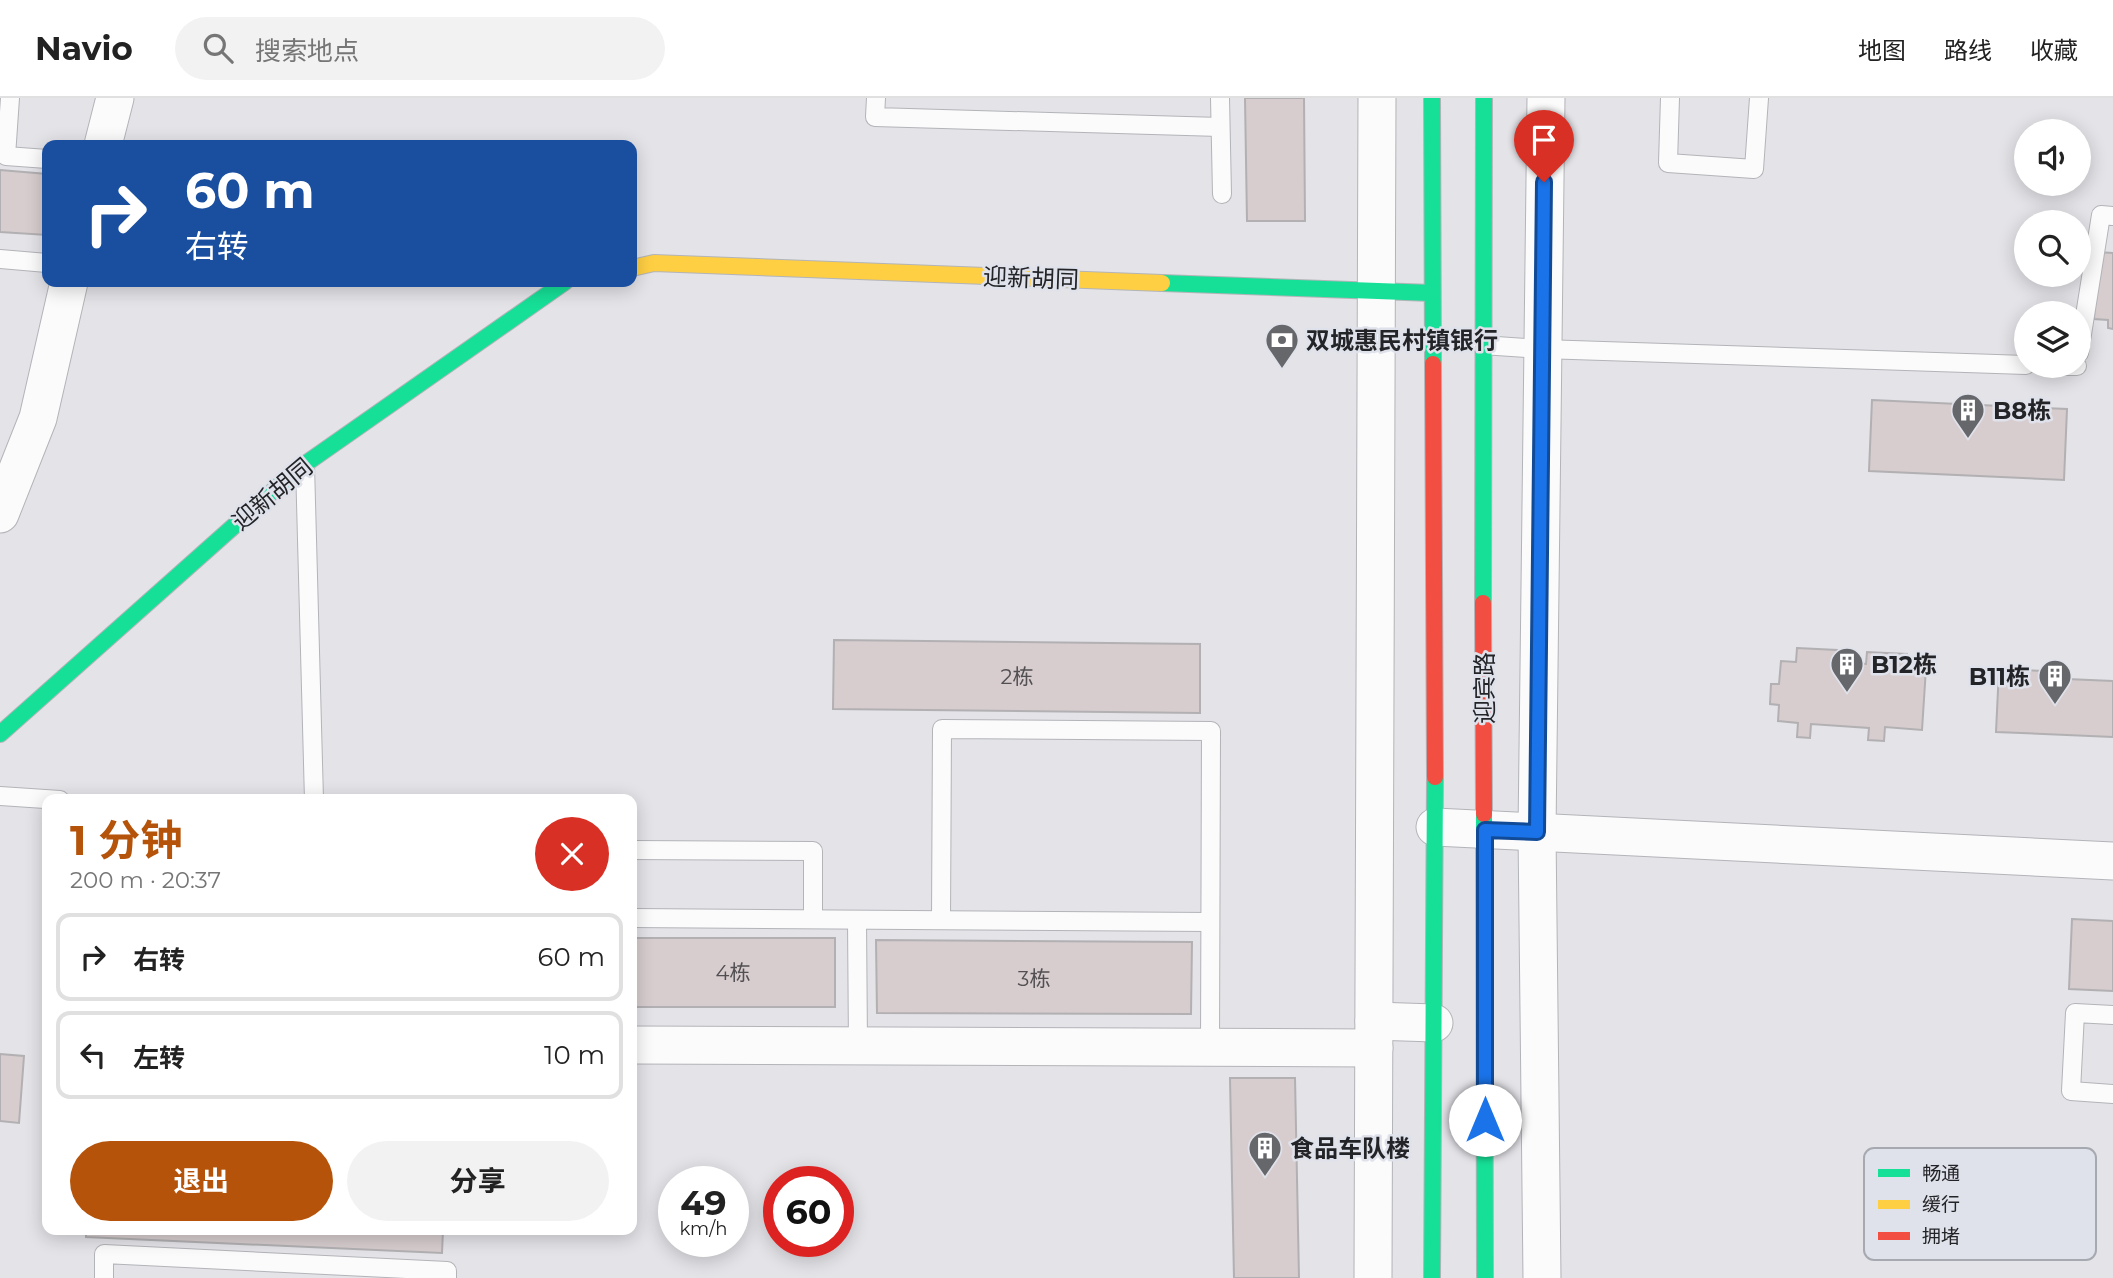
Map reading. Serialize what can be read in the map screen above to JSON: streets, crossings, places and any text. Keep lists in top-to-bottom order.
{
  "streets": {
    "main road": ["迎新胡同", "迎宾路"]
  },
  "crossings": [
    ["迎新胡同", "迎宾路"]
  ],
  "places": {
    "bank": ["双城惠民村镇银行"],
    "building": [
      "B8栋",
      "B12栋",
      "B11栋",
      "食品车队楼"
    ]
  },
  "house_numbers": ["2栋", "4栋", "3栋"],
  "legend": ["畅通", "缓行", "拥堵"],
  "page": {
    "header": "Navio",
    "search": "搜索地点",
    "nav": ["地图", "路线", "收藏"],
    "turn": ["60 m", "右转"],
    "heading": ["1 分钟", "200 m · 20:37"],
    "list": [
      {
        "name": "右转",
        "value": "60 m"
      },
      {
        "name": "左转",
        "value": "10 m"
      }
    ],
    "buttons": ["退出", "分享"],
    "speed": "49 km/h",
    "limit": "60"
  }
}
